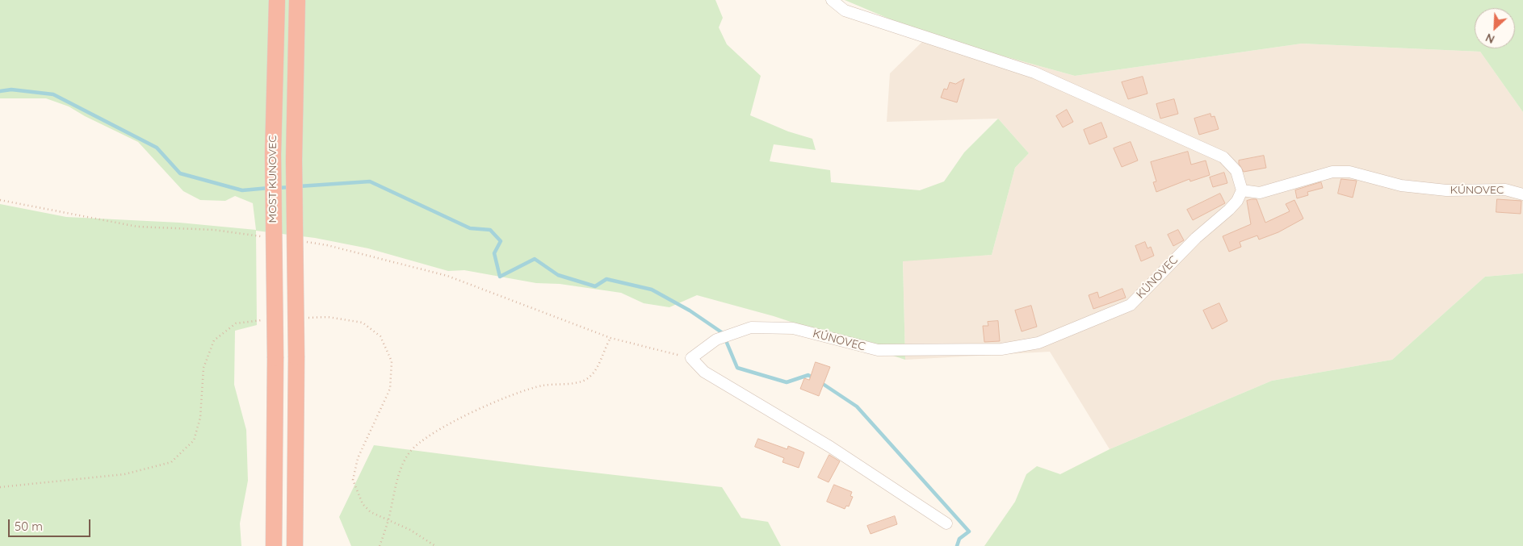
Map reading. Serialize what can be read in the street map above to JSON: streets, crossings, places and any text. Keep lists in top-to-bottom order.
{
  "streets": {
    "highway": ["MOST KUNOVEC"],
    "street": ["KÚNOVEC"]
  },
  "scale_bar": "50 m",
  "north": "bottom left"
}
